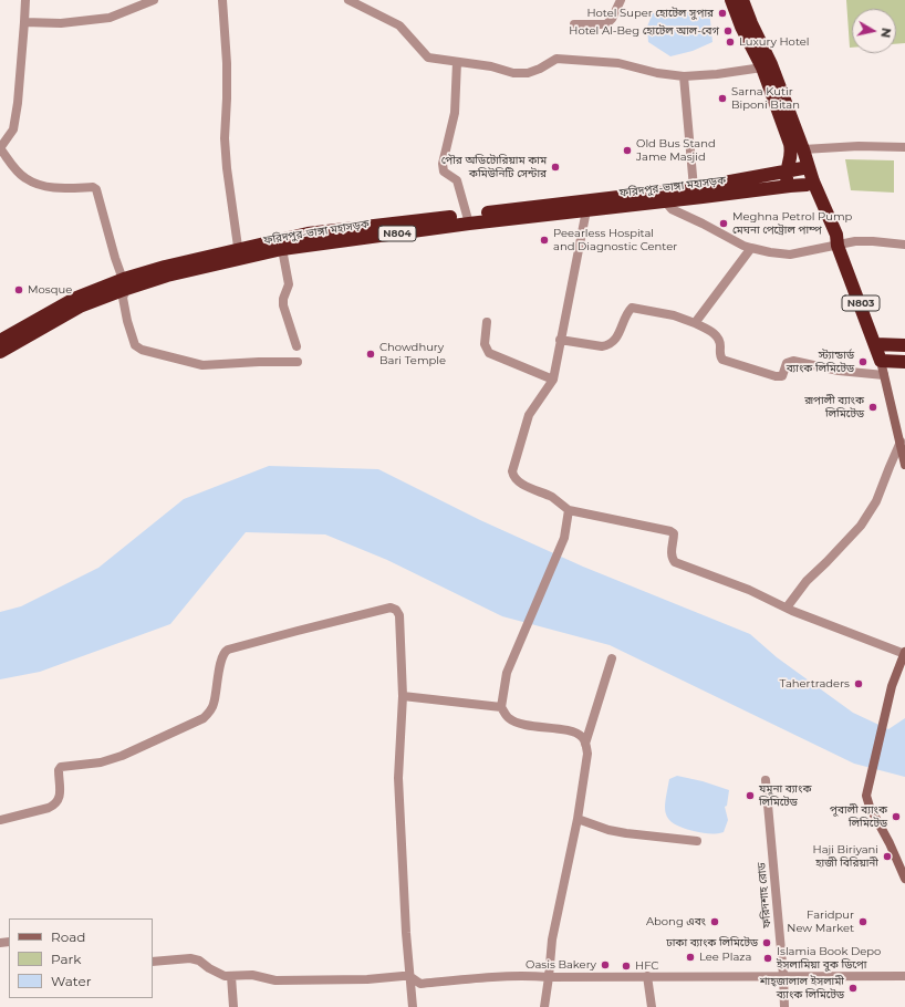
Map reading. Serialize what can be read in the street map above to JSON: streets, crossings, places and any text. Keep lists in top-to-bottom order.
{
  "streets": {
    "highway": ["ফরিদপুর-ভাঙ্গা মহাসড়ক", "N804", "N803"],
    "street": ["ফরিদশাহ রোড"]
  },
  "crossings": [
    ["ফরিদপুর-ভাঙ্গা মহাসড়ক", "N803"]
  ],
  "places": [
    "Hotel Super হোটেল সুপার",
    "Hotel Al-Beg হোটেল আল-বেগ",
    "Luxury Hotel",
    "Sarna Kutir Biponi Bitan",
    "Old Bus Stand Jame Masjid",
    "পৌর অডিটোরিয়াম কাম কমিউনিটি সেন্টার",
    "Meghna Petrol Pump মেঘনা পেট্রোল পাম্প",
    "Peearless Hospital and Diagnostic Center",
    "Mosque",
    "Chowdhury Bari Temple",
    "স্ট্যান্ডার্ড ব্যাংক লিমিটেড",
    "রূপালী ব্যাংক লিমিটেড",
    "Tahertraders",
    "যমুনা ব্যাংক লিমিটেড",
    "পূবালী ব্যাংক লিমিটেড",
    "Haji Biriyani হাজী বিরিয়ানী",
    "Abong এবং",
    "Faridpur New Market",
    "ঢাকা ব্যাংক লিমিটেড",
    "Lee Plaza",
    "Islamia Book Depo ইসলামিয়া বুক ডিপো",
    "Oasis Bakery",
    "HFC",
    "শাহ্জালাল ইসলামী ব্যাংক লিমিটেড"
  ],
  "legend": ["Road", "Park", "Water"],
  "north": "right"
}
